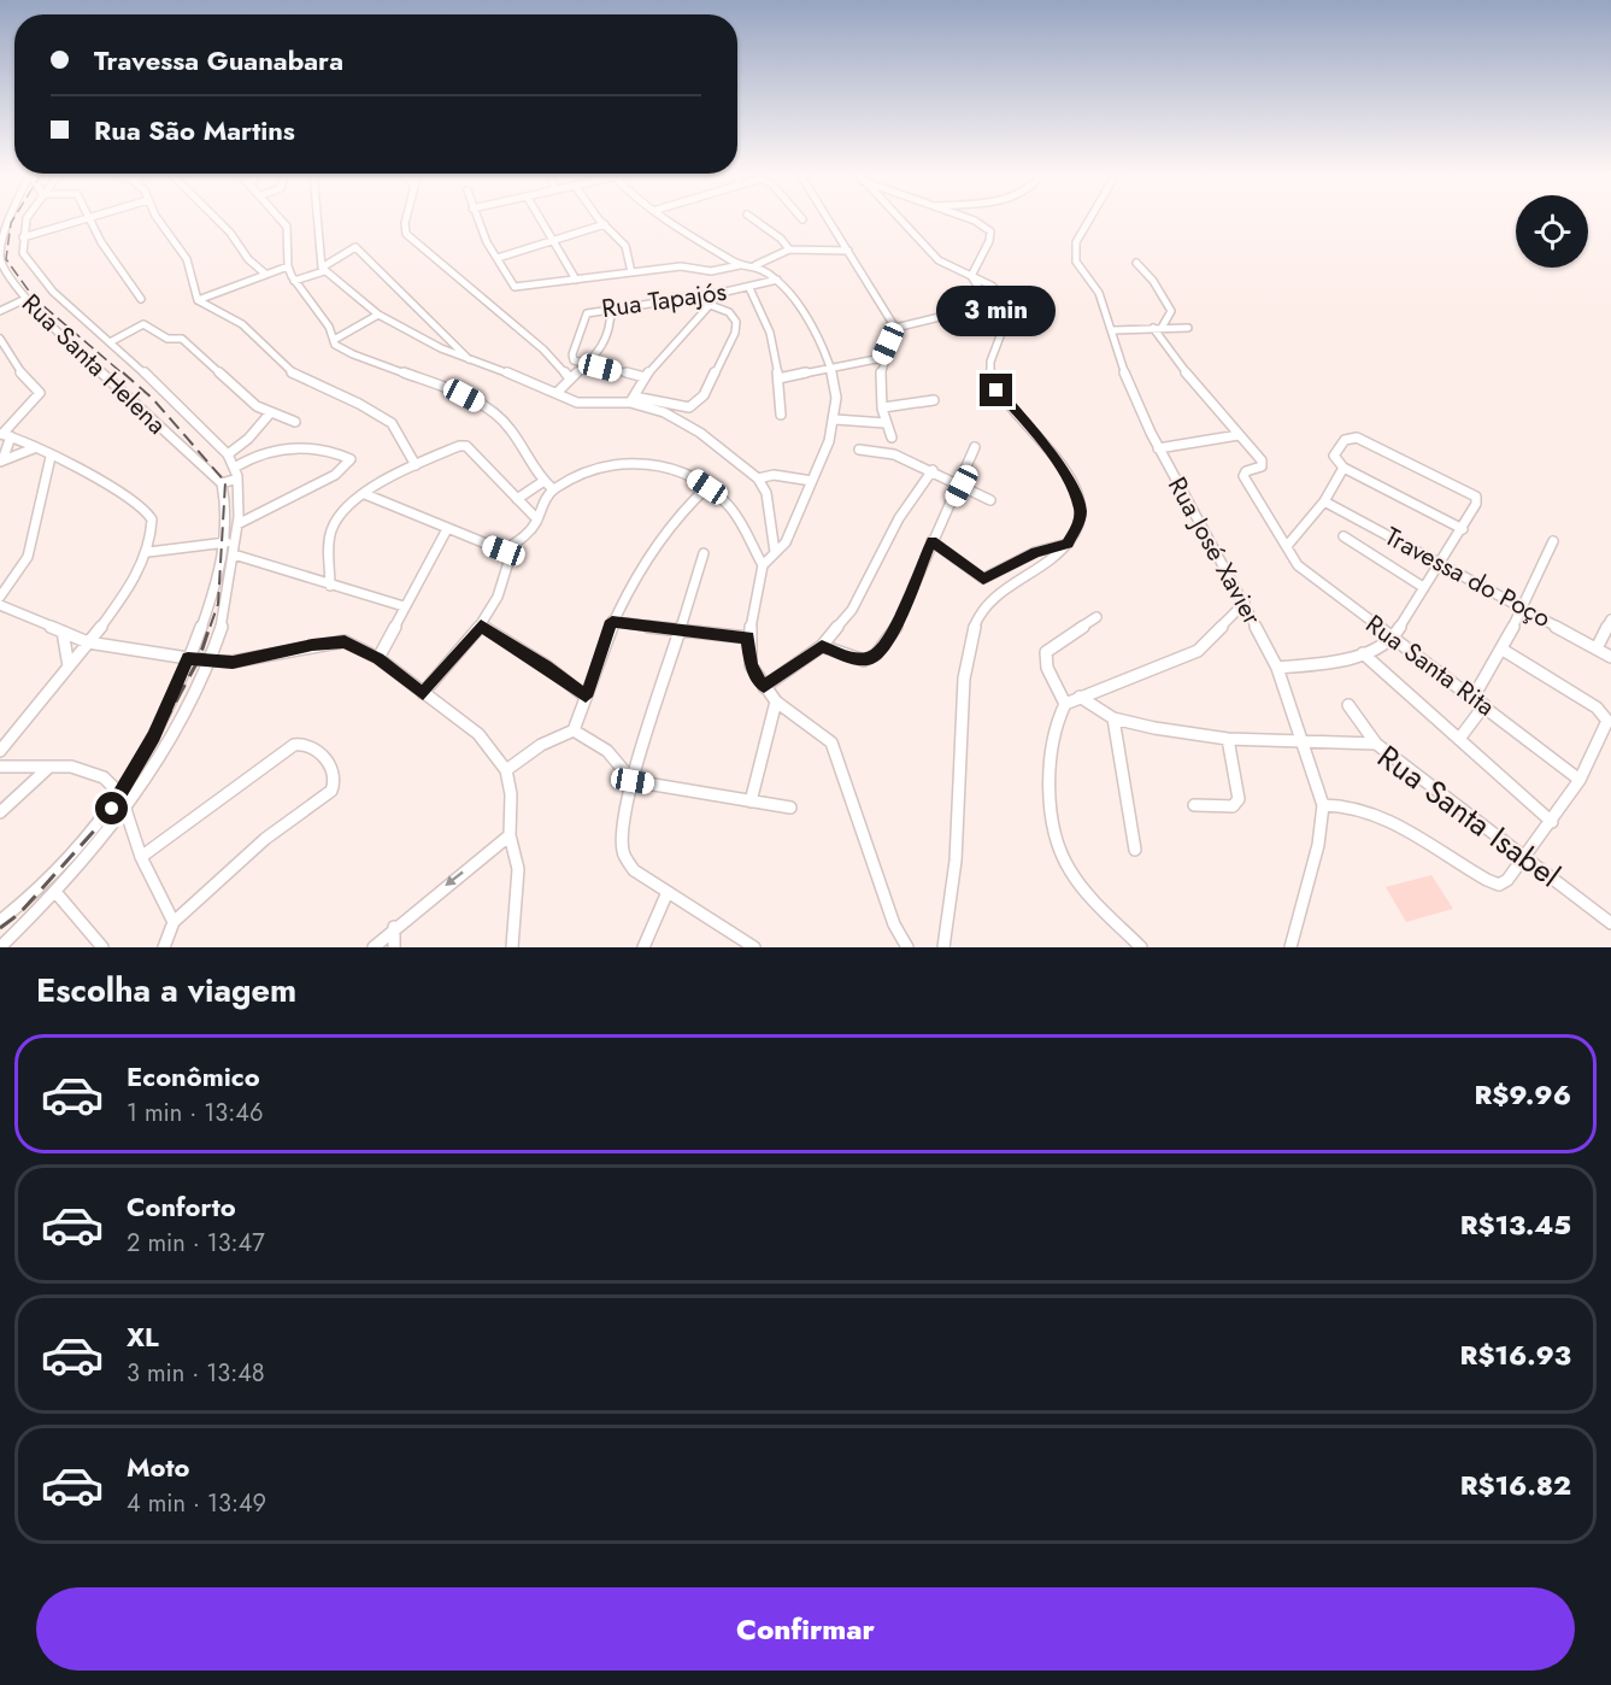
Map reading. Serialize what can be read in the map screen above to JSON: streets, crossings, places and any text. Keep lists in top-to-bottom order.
{
  "streets": {
    "street": [
      "Rua Tapajós",
      "Rua Santa Helena",
      "Rua José Xavier",
      "Travessa do Poço",
      "Rua Santa Rita",
      "Rua Santa Isabel"
    ]
  },
  "crossings": [
    ["Rua José Xavier", "Rua Santa Isabel"]
  ],
  "page": {
    "banner": ["Travessa Guanabara", "Rua São Martins"],
    "bubble": "3 min",
    "heading": "Escolha a viagem",
    "list": [
      {
        "name": "Econômico",
        "note": "1 min · 13:46",
        "value": "R$9.96"
      },
      {
        "name": "Conforto",
        "note": "2 min · 13:47",
        "value": "R$13.45"
      },
      {
        "name": "XL",
        "note": "3 min · 13:48",
        "value": "R$16.93"
      },
      {
        "name": "Moto",
        "note": "4 min · 13:49",
        "value": "R$16.82"
      }
    ],
    "buttons": "Confirmar"
  }
}
